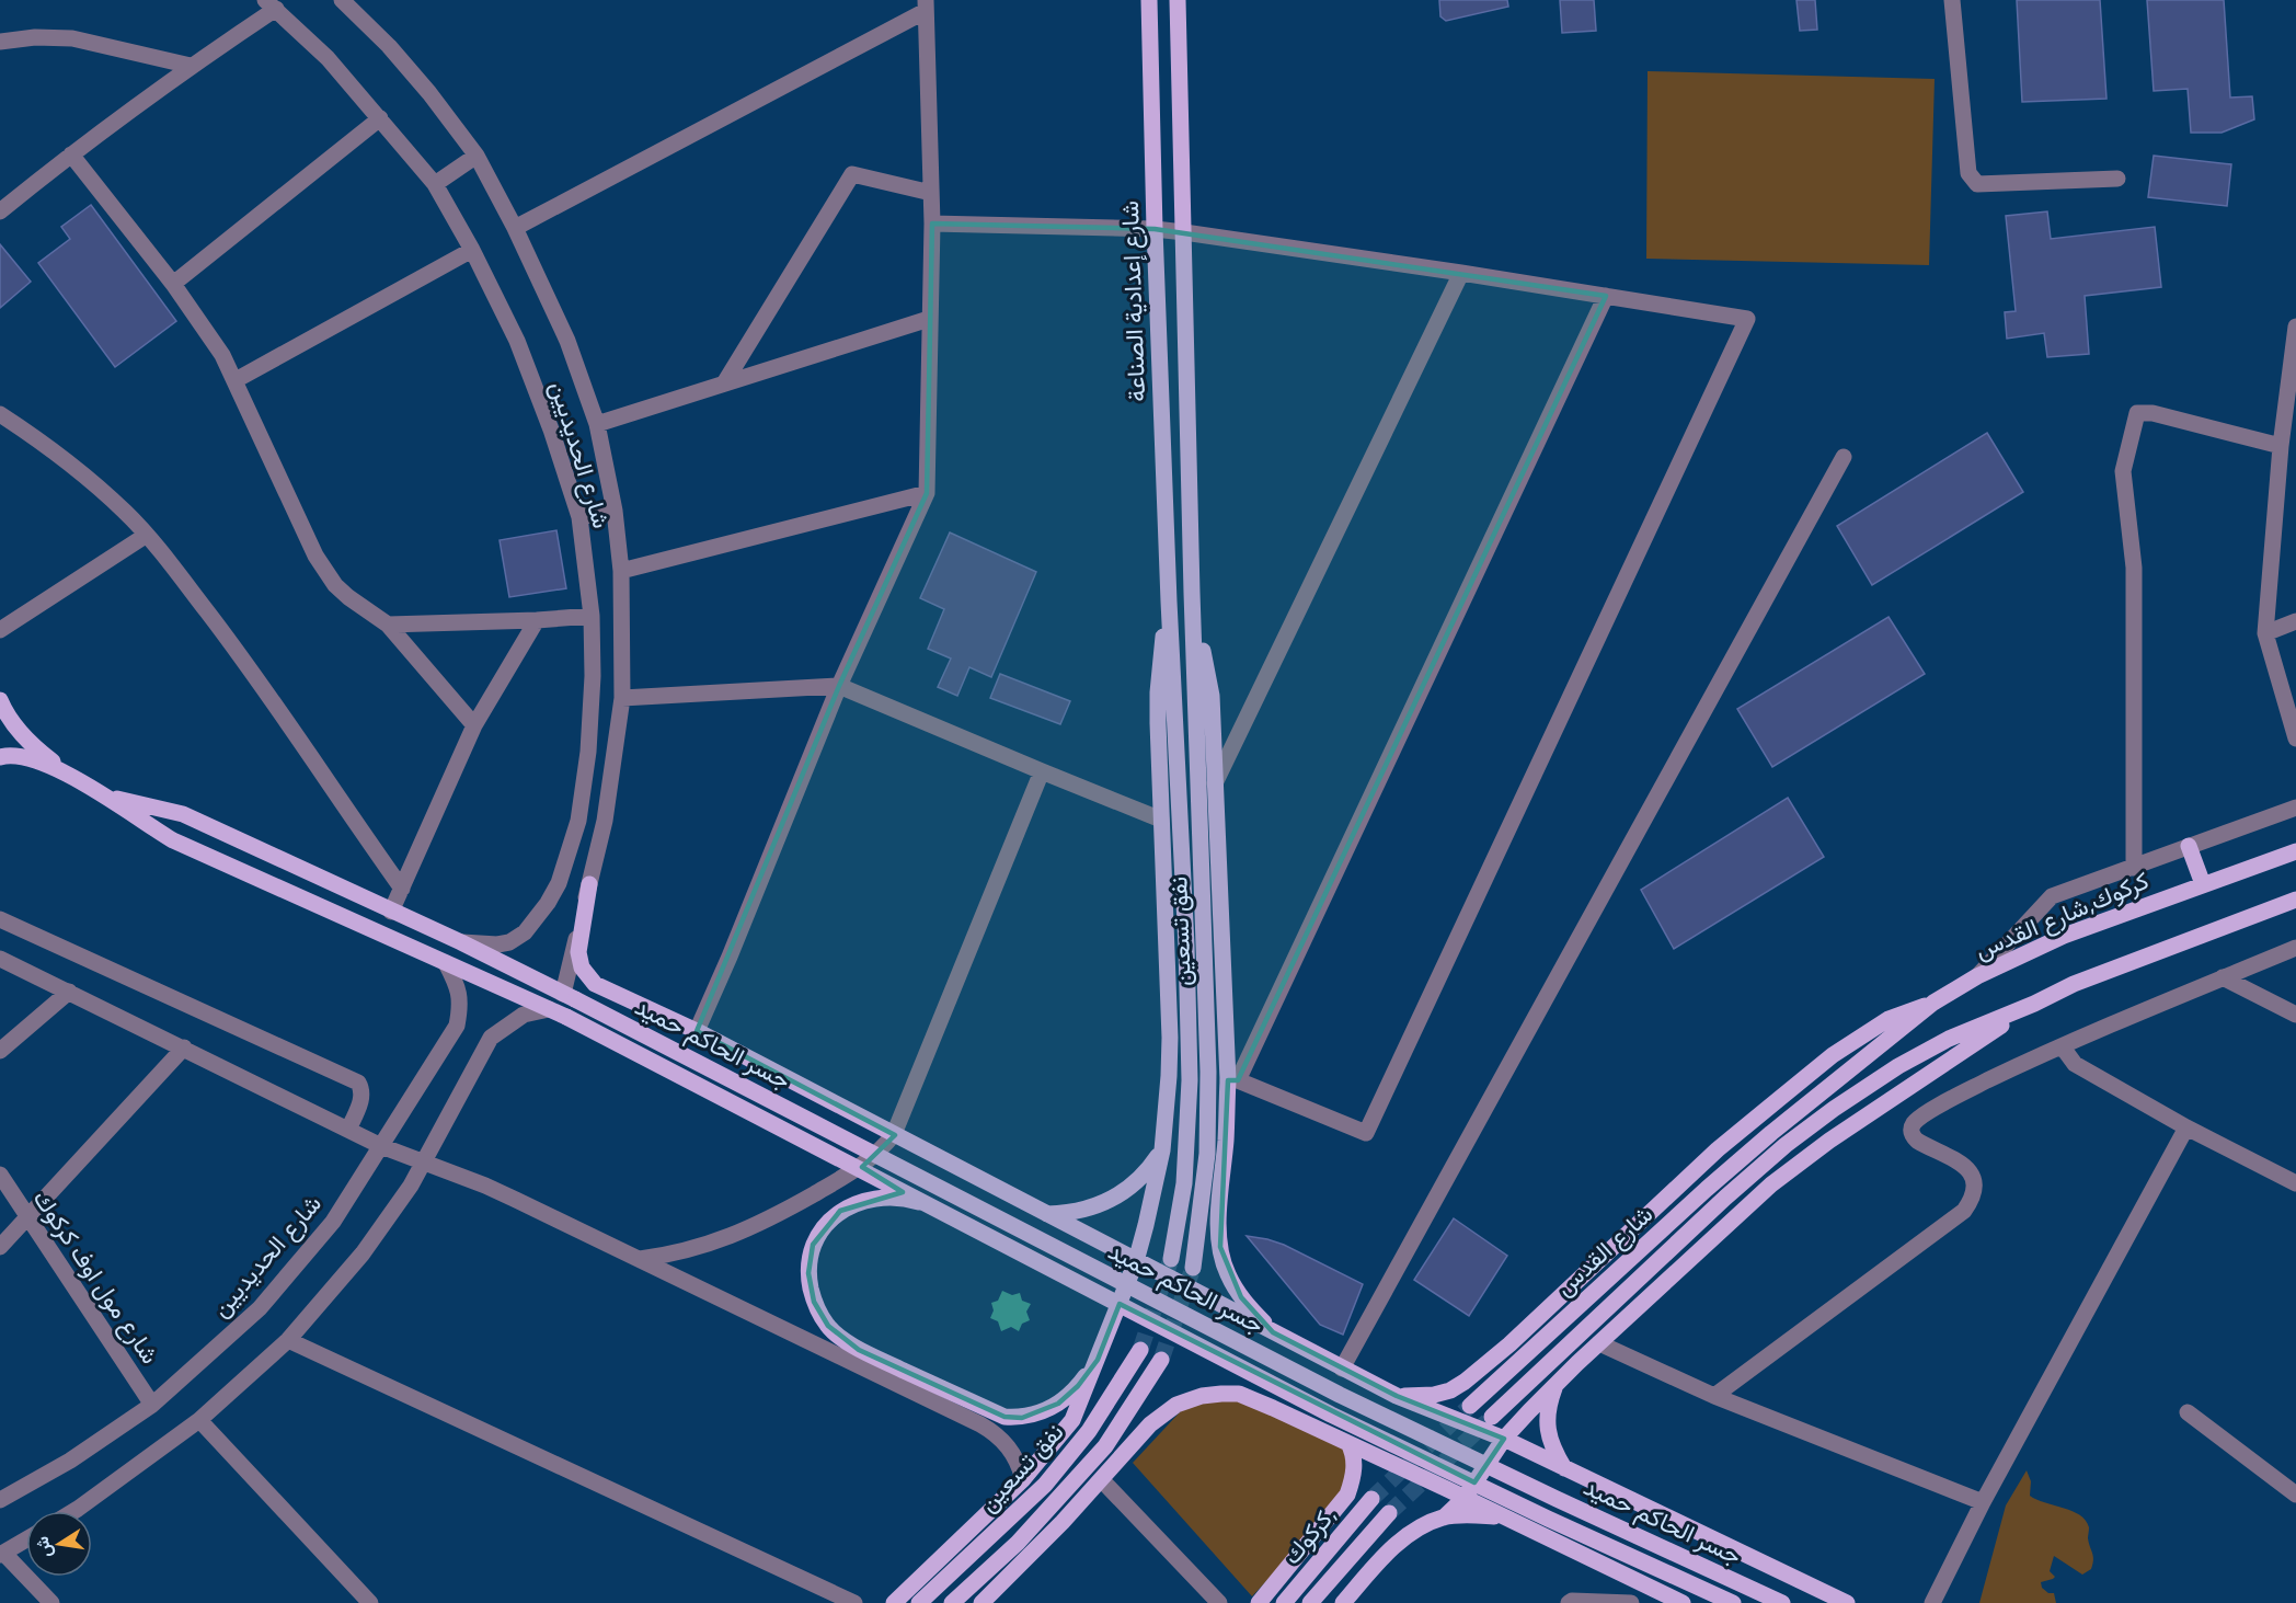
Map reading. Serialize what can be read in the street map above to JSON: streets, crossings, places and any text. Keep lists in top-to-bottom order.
{
  "streets": {
    "main road": [
      "شارع إعدادية الصناعة",
      "كركوك,شارع القدس",
      "نفق تسعين",
      "جسر الحاكم حميد",
      "شارع القدس",
      "كركوك,"
    ],
    "street": ["شارع الحديديين", "شارع مول اوف كركوك"]
  },
  "crossings": [
    ["شارع إعدادية الصناعة", "نفق تسعين"],
    ["شارع الحديديين", "جسر الحاكم حميد"],
    ["شارع الحديديين", "شارع مول اوف كركوك"],
    ["كركوك,شارع القدس", "شارع القدس"]
  ],
  "north": "left"
}
